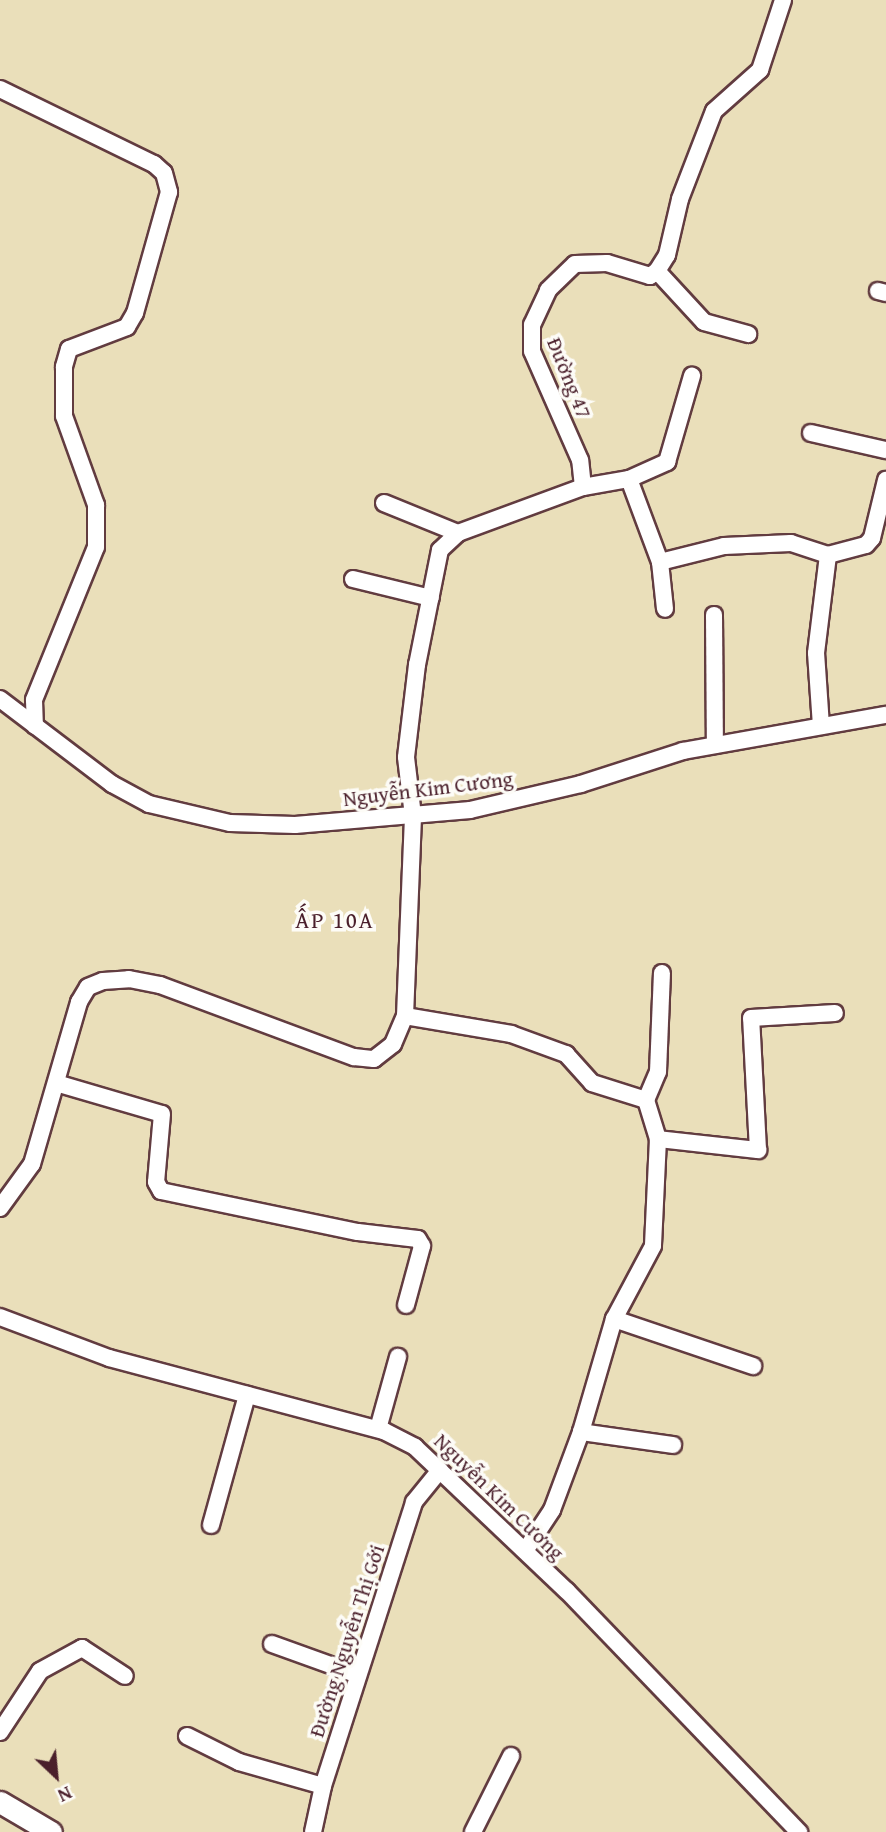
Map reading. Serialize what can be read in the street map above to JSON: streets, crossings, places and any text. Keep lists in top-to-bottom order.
{
  "streets": {
    "street": ["Đường 47", "Nguyễn Kim Cương", "Đường Nguyễn Thị Gởi"]
  },
  "crossings": [
    ["Nguyễn Kim Cương", "Đường Nguyễn Thị Gởi"]
  ],
  "districts": ["ẤP 10A"],
  "north": "bottom right"
}
